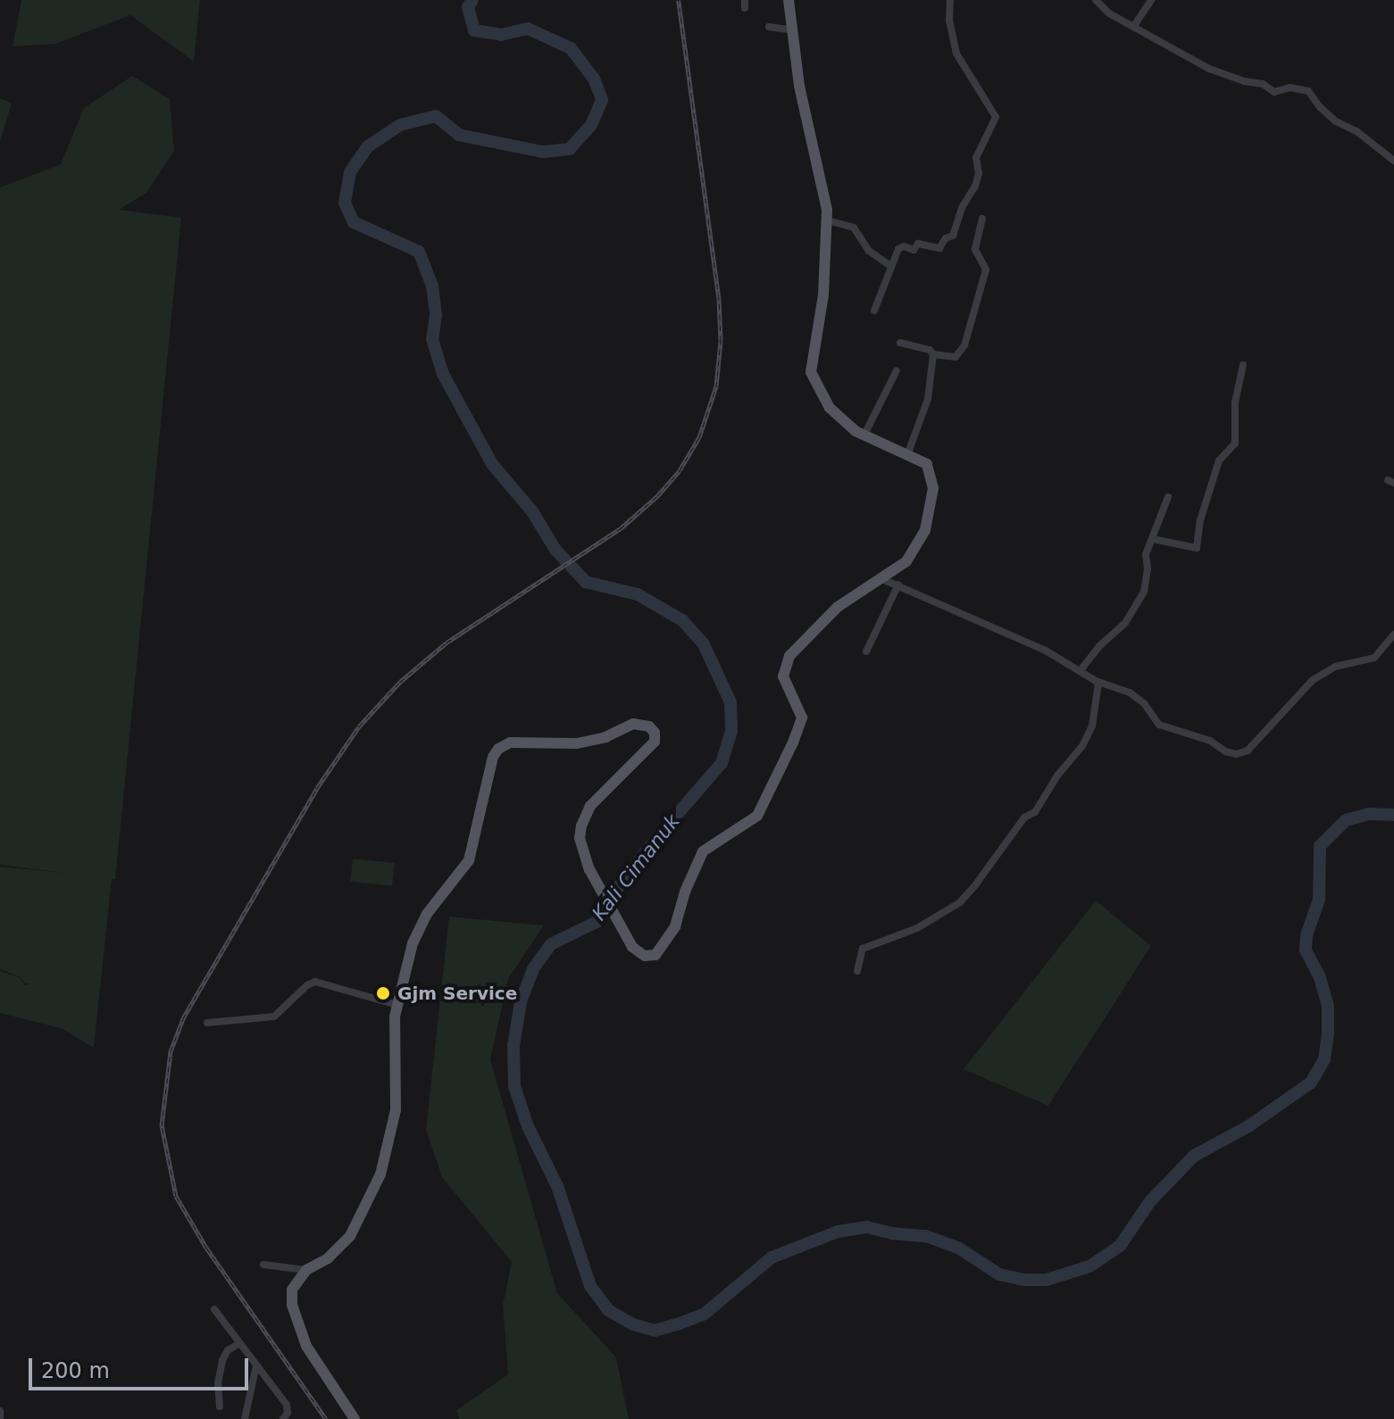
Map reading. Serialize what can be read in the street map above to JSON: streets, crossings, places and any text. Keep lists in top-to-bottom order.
{
  "water": ["Kali Cimanuk"],
  "places": ["Gjm Service"],
  "scale_bar": "200 m"
}
